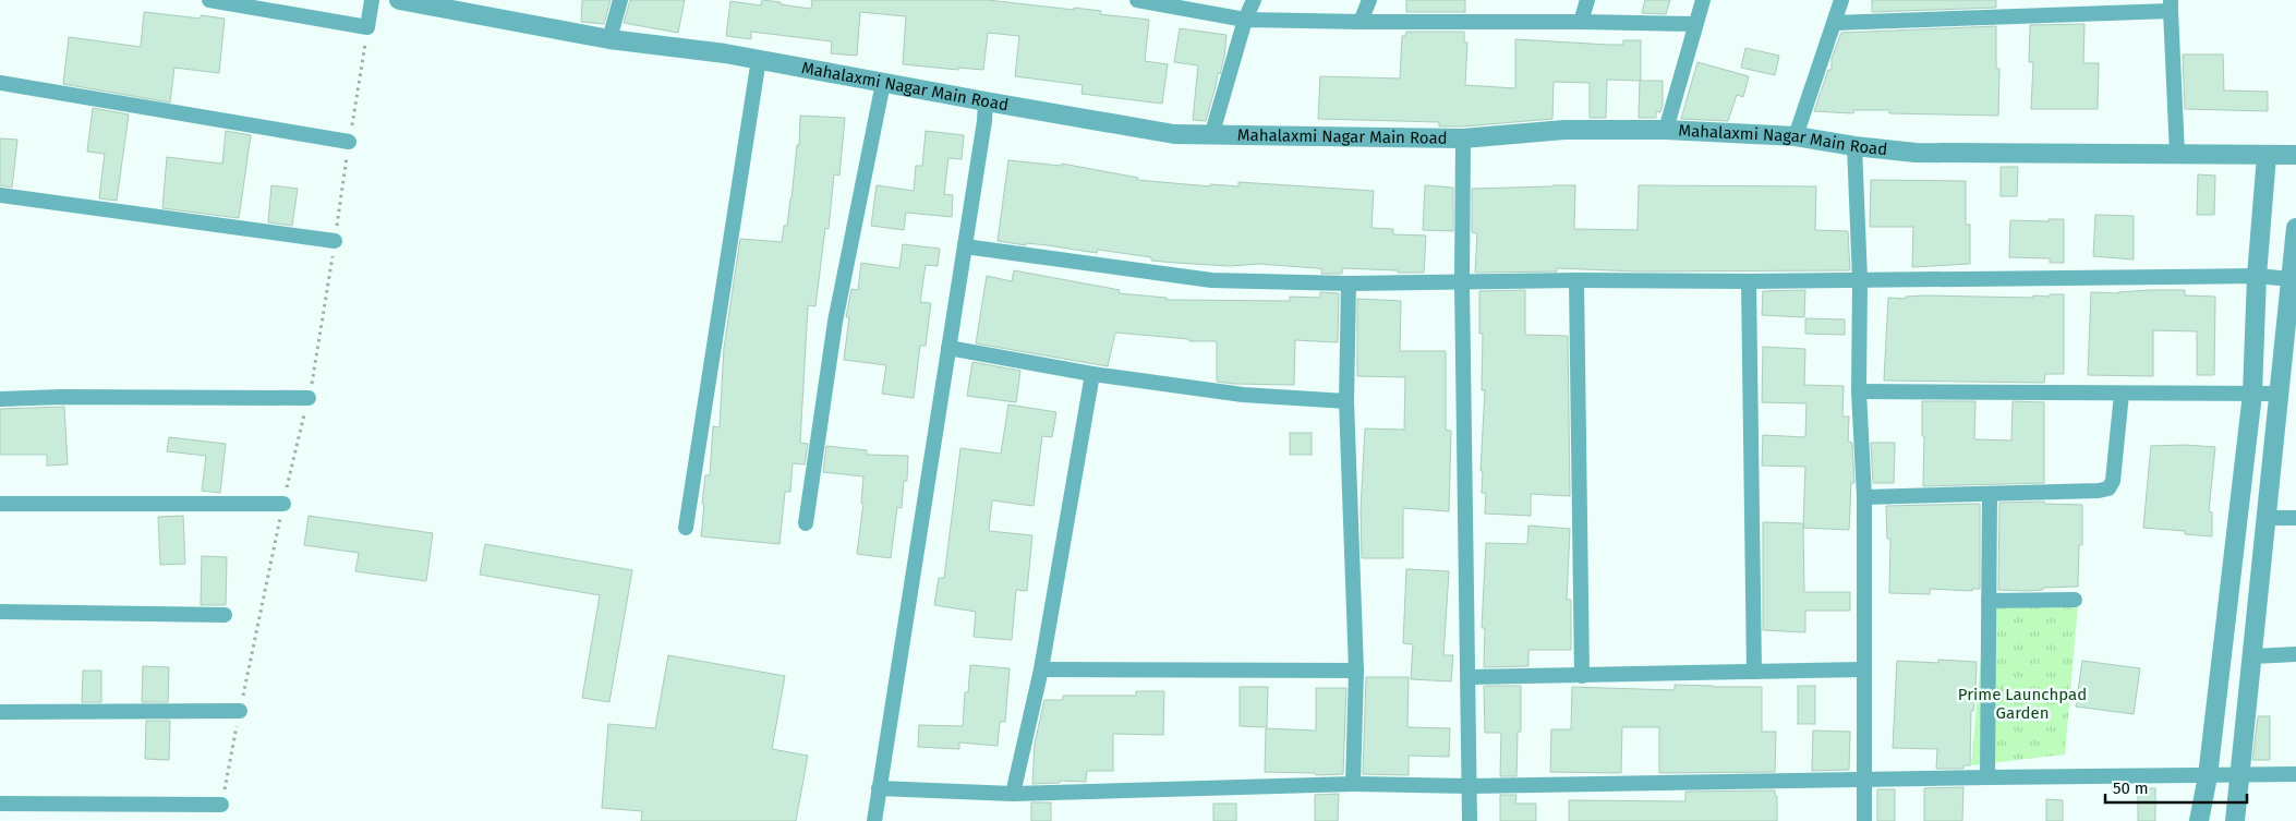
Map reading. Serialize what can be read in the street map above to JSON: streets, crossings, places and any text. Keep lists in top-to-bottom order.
{
  "streets": {
    "street": ["Mahalaxmi Nagar Main Road"]
  },
  "parks": ["Prime Launchpad Garden"],
  "scale_bar": "50 m"
}
